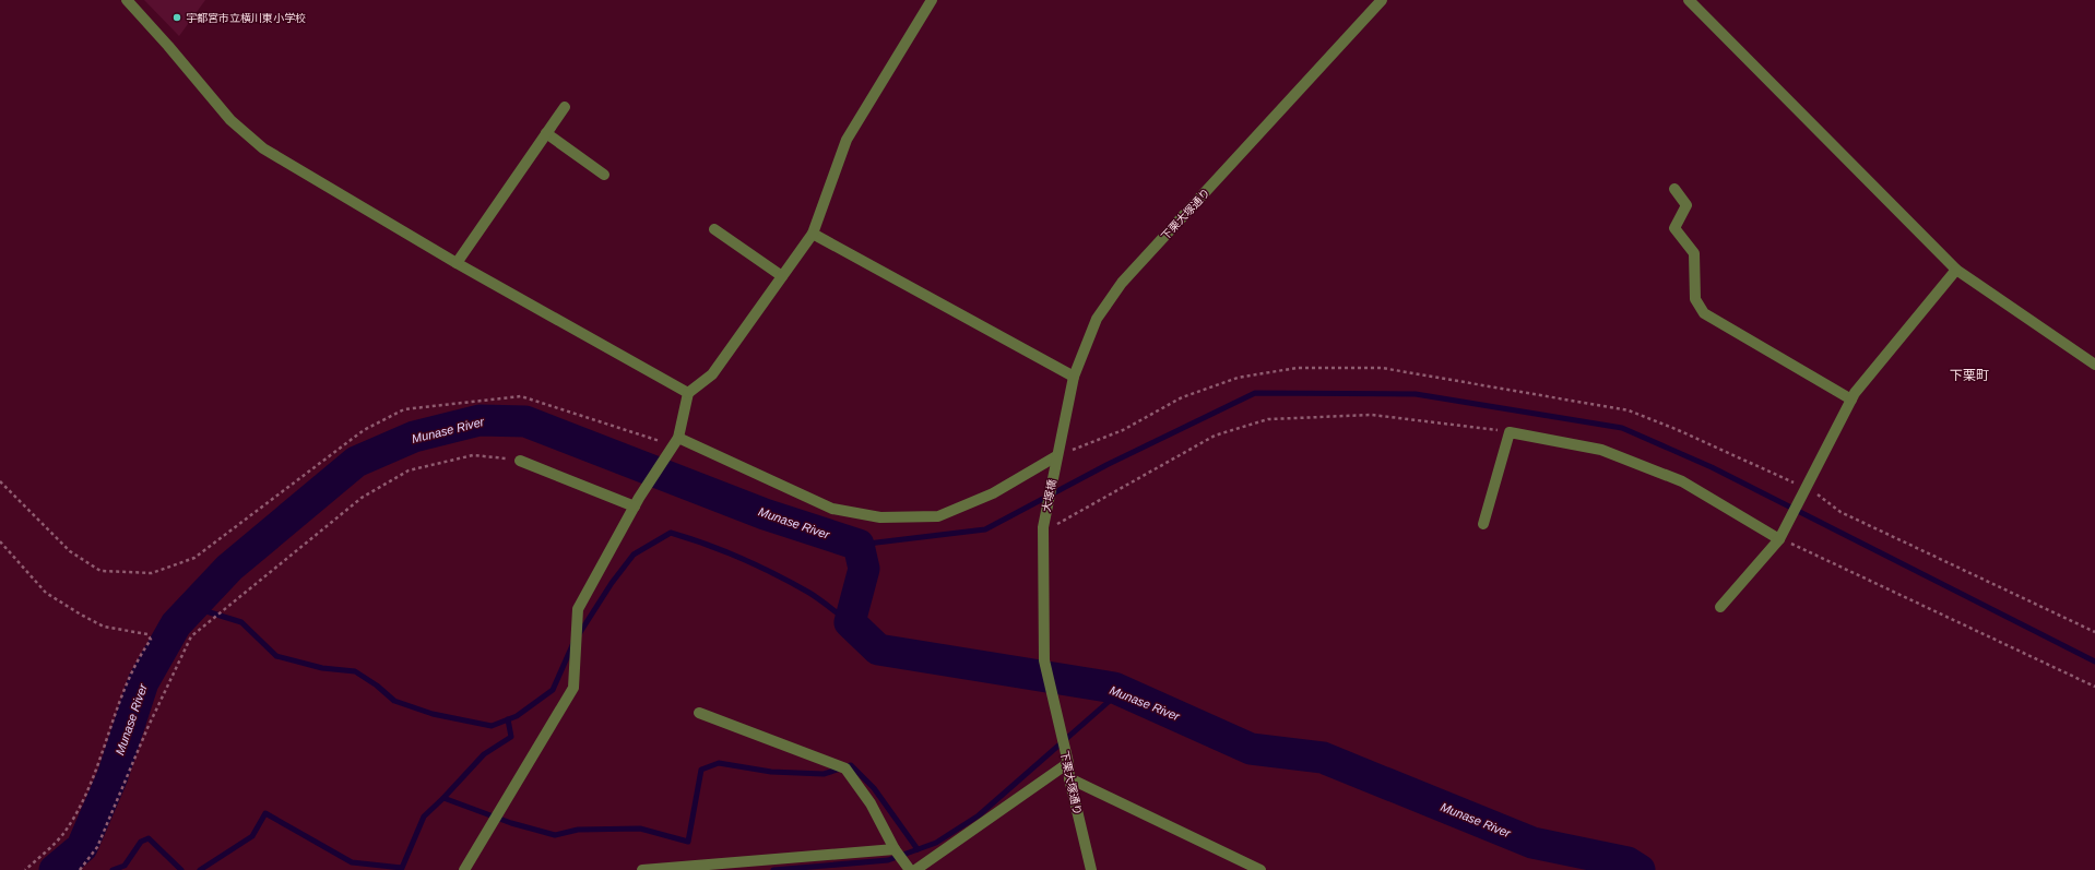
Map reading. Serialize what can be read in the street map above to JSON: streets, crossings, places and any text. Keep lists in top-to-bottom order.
{
  "streets": {
    "street": ["下栗大塚通り", "大塚橋"]
  },
  "crossings": [
    ["下栗大塚通り", "大塚橋"]
  ],
  "districts": ["下栗町"],
  "water": ["Munase River"],
  "places": ["宇都宮市立横川東小学校"]
}
